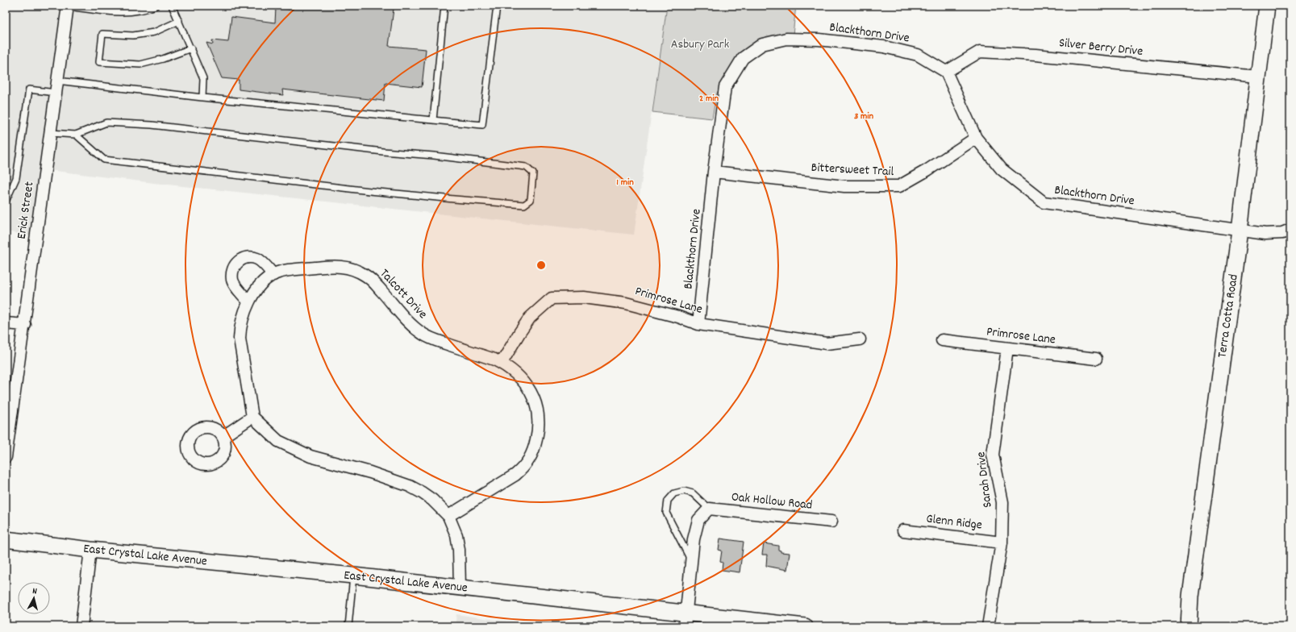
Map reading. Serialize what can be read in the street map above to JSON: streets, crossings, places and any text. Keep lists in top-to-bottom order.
{
  "streets": {
    "street": [
      "Blackthorn Drive",
      "Silver Berry Drive",
      "Bittersweet Trail",
      "Erick Street",
      "Talcott Drive",
      "Primrose Lane",
      "Terra Cotta Road",
      "Sarah Drive",
      "Oak Hollow Road",
      "Glenn Ridge",
      "East Crystal Lake Avenue"
    ]
  },
  "crossings": [
    ["Blackthorn Drive", "Silver Berry Drive"],
    ["Blackthorn Drive", "Bittersweet Trail"],
    ["Blackthorn Drive", "Primrose Lane"],
    ["Blackthorn Drive", "Terra Cotta Road"],
    ["Silver Berry Drive", "Terra Cotta Road"],
    ["Talcott Drive", "Primrose Lane"],
    ["Primrose Lane", "Sarah Drive"],
    ["Sarah Drive", "Glenn Ridge"]
  ],
  "parks": ["Asbury Park"],
  "north": "top",
  "rings": ["2 min", "3 min", "1 min"]
}
